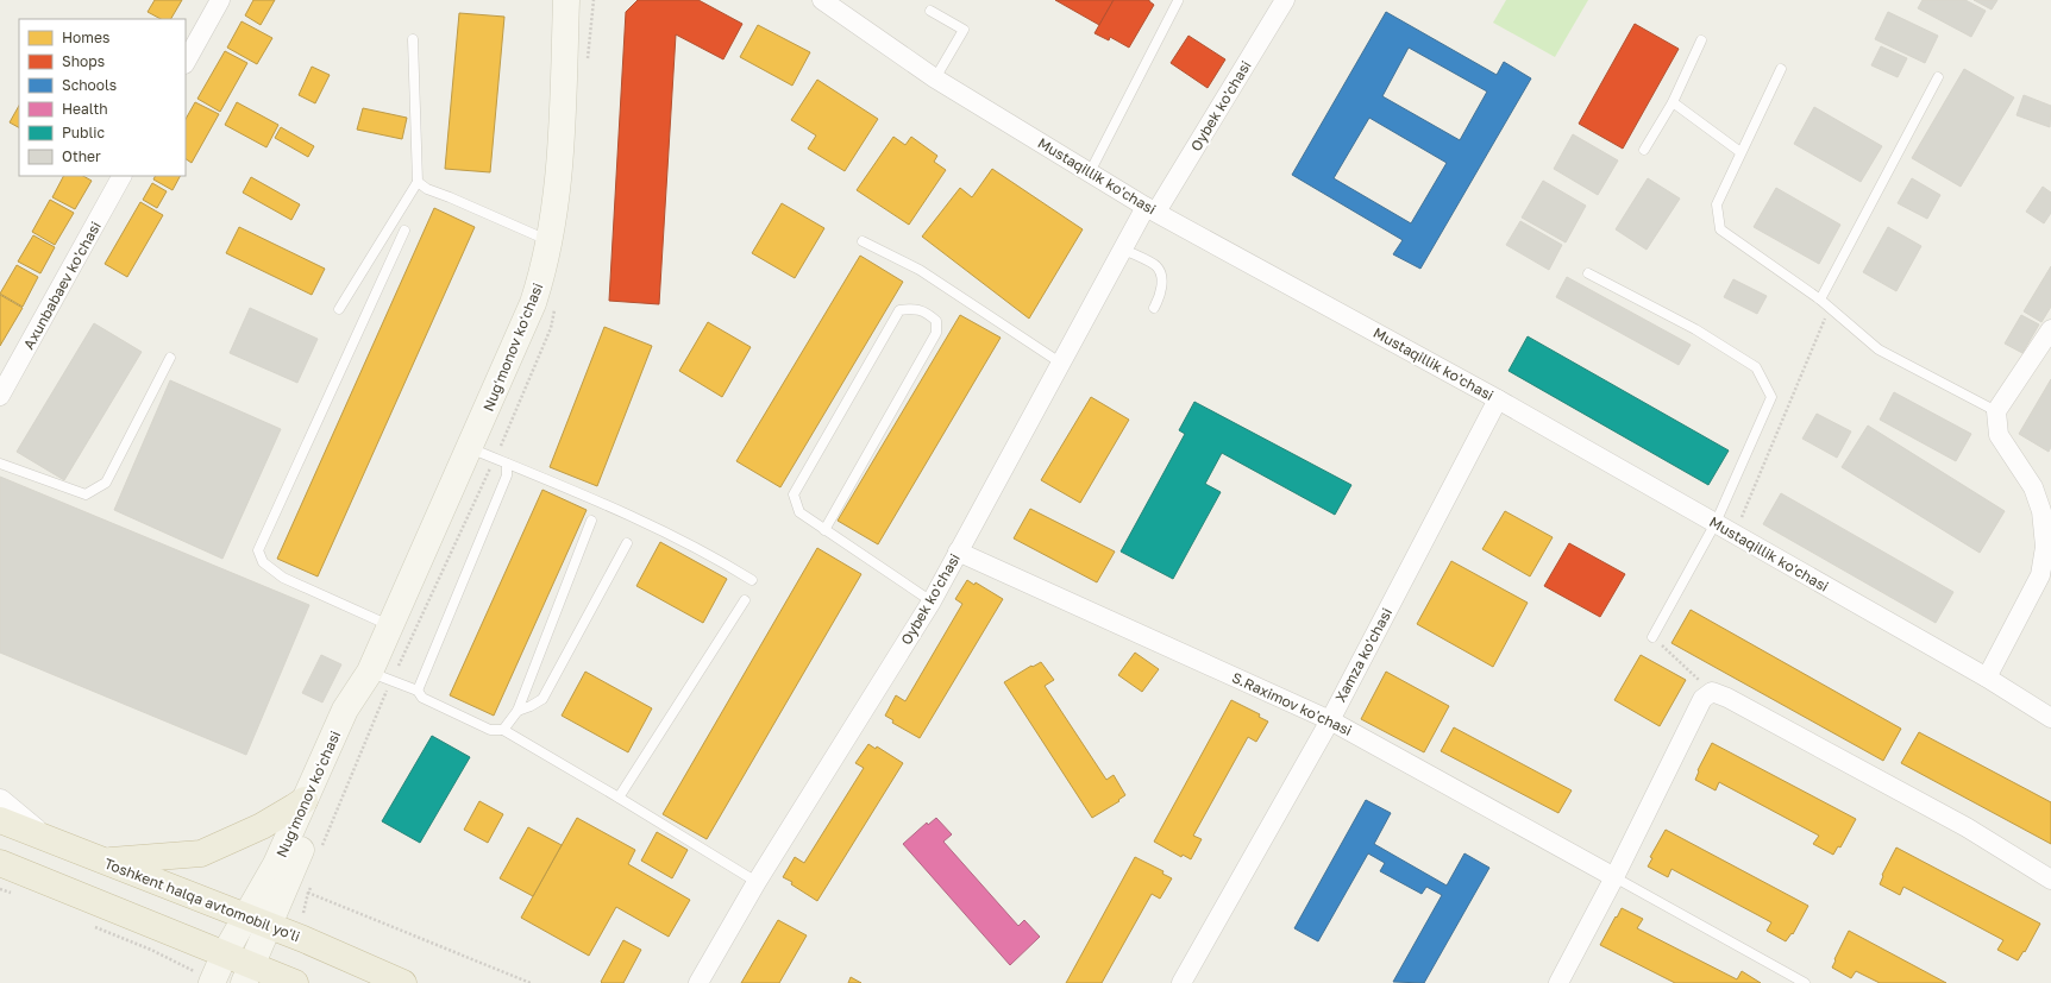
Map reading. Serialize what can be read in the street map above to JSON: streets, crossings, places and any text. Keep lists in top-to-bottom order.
{
  "streets": {
    "highway": ["Toshkent halqa avtomobil yo'li"],
    "main road": ["Nugʻmonov koʻchasi"],
    "street": [
      "Oybek ko'chasi",
      "Mustaqillik ko'chasi",
      "Axunbabaev ko'chasi",
      "Xamza ko'chasi",
      "S.Raximov ko'chasi"
    ]
  },
  "crossings": [
    ["Oybek ko'chasi", "Mustaqillik ko'chasi"],
    ["Oybek ko'chasi", "S.Raximov ko'chasi"],
    ["Mustaqillik ko'chasi", "Xamza ko'chasi"],
    ["Nugʻmonov koʻchasi", "Toshkent halqa avtomobil yo'li"],
    ["Xamza ko'chasi", "S.Raximov ko'chasi"]
  ],
  "legend": [
    "Homes",
    "Shops",
    "Schools",
    "Health",
    "Public",
    "Other"
  ]
}
